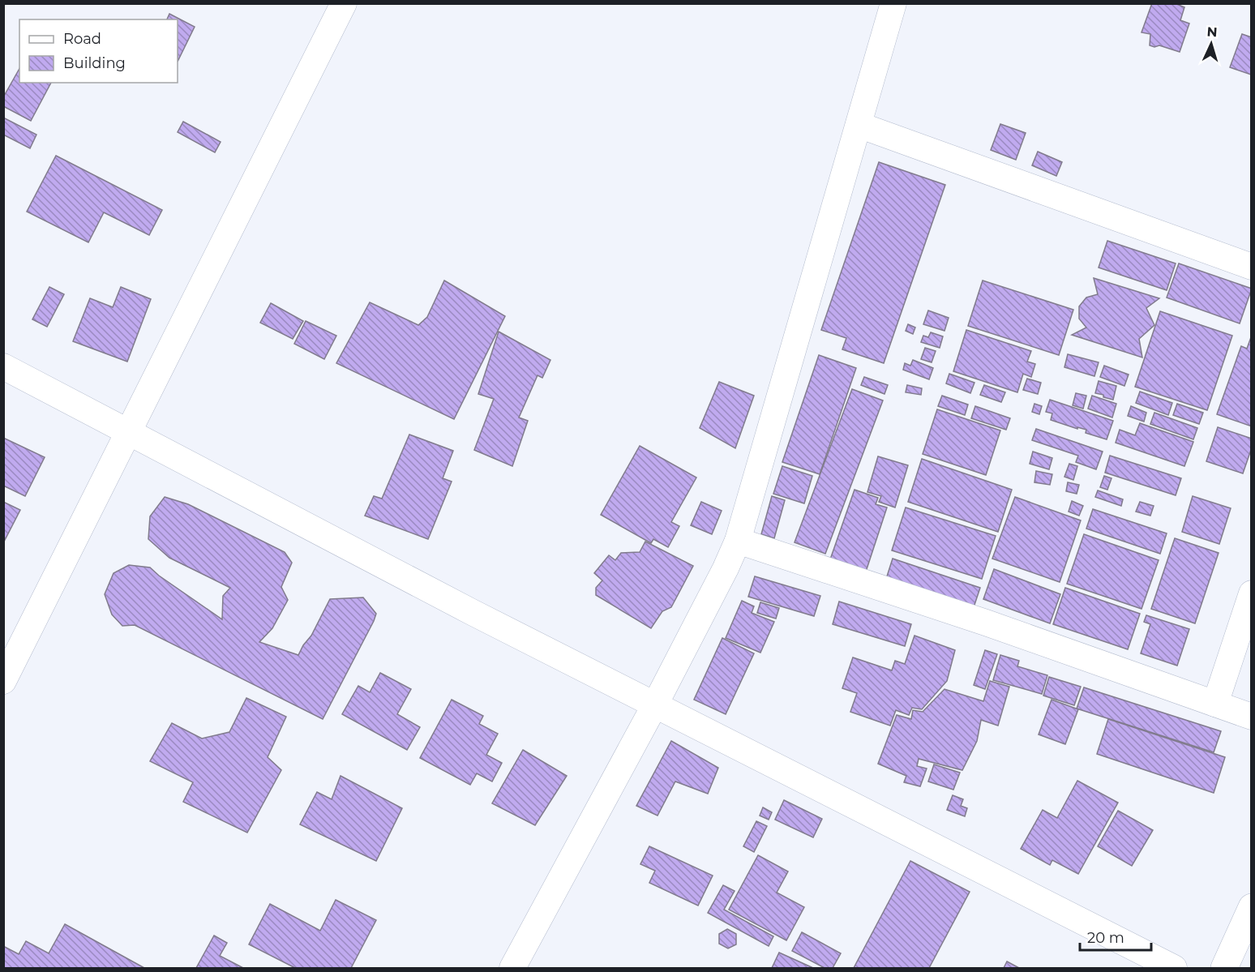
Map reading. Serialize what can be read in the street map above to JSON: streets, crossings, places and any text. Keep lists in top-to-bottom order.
{
  "legend": ["Road", "Building"],
  "scale_bar": "20 m",
  "north": "top"
}
